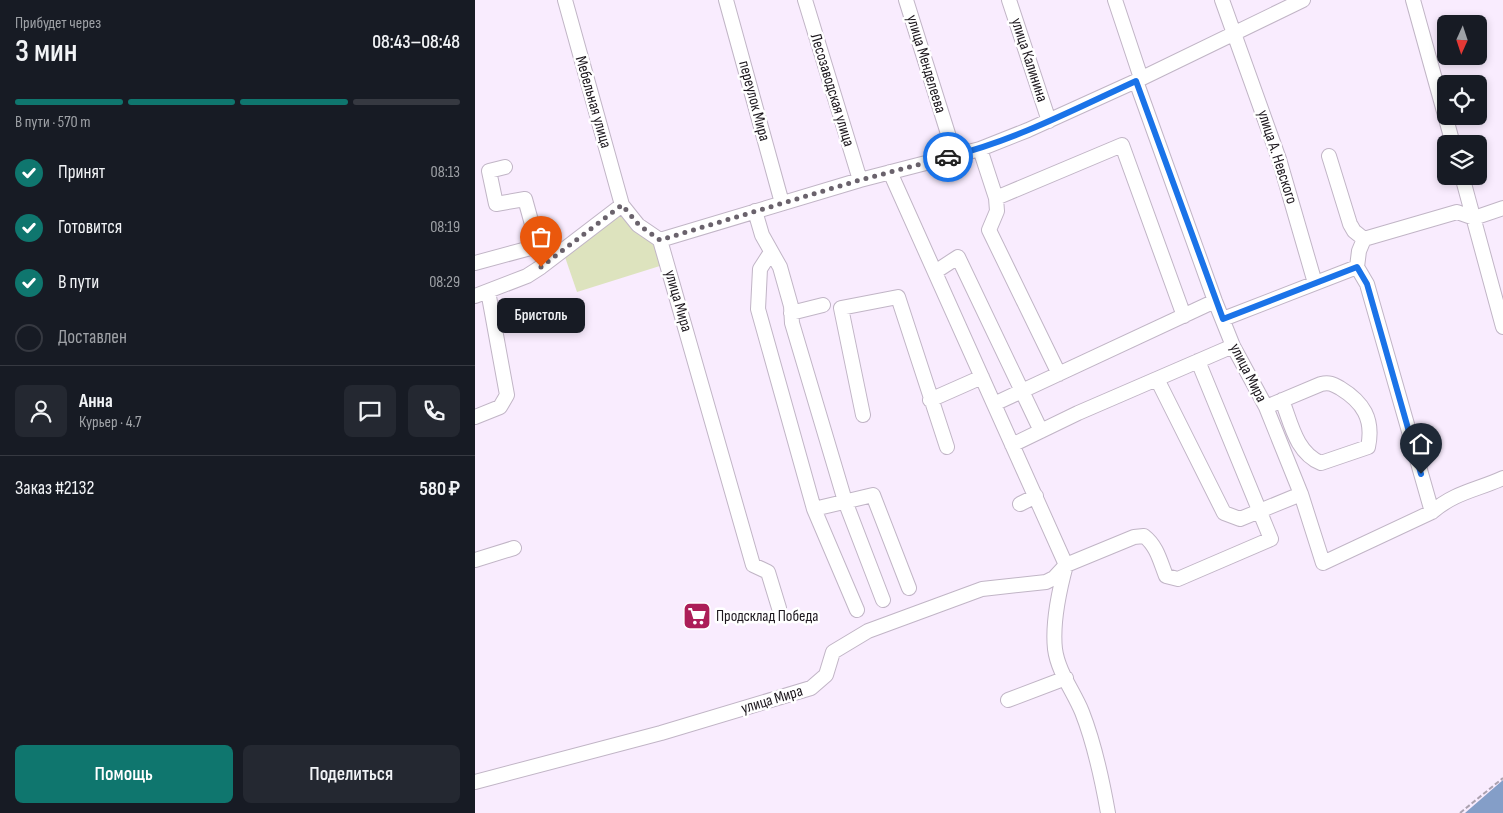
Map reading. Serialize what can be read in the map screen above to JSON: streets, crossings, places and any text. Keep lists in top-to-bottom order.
{
  "streets": {
    "street": [
      "улица Калинина",
      "улица Менделеева",
      "Лесозаводская улица",
      "переулок Мира",
      "Мебельная улица",
      "улица А. Невского",
      "улица Мира"
    ]
  },
  "places": {
    "other": ["Бристоль"],
    "supermarket": ["Продсклад Победа"]
  },
  "north": "bottom",
  "page": {
    "heading": ["3 мин", "Прибудет через", "08:43–08:48"],
    "panel": [
      "Анна",
      "Курьер · 4.7",
      "Заказ #2132",
      "580 ₽"
    ],
    "bar": "В пути · 570 m",
    "list": [
      ["Принят", "08:13"],
      ["Готовится", "08:19"],
      ["В пути", "08:29"],
      "Доставлен"
    ],
    "bubble": "Бристоль",
    "buttons": ["Помощь", "Поделиться"]
  }
}
